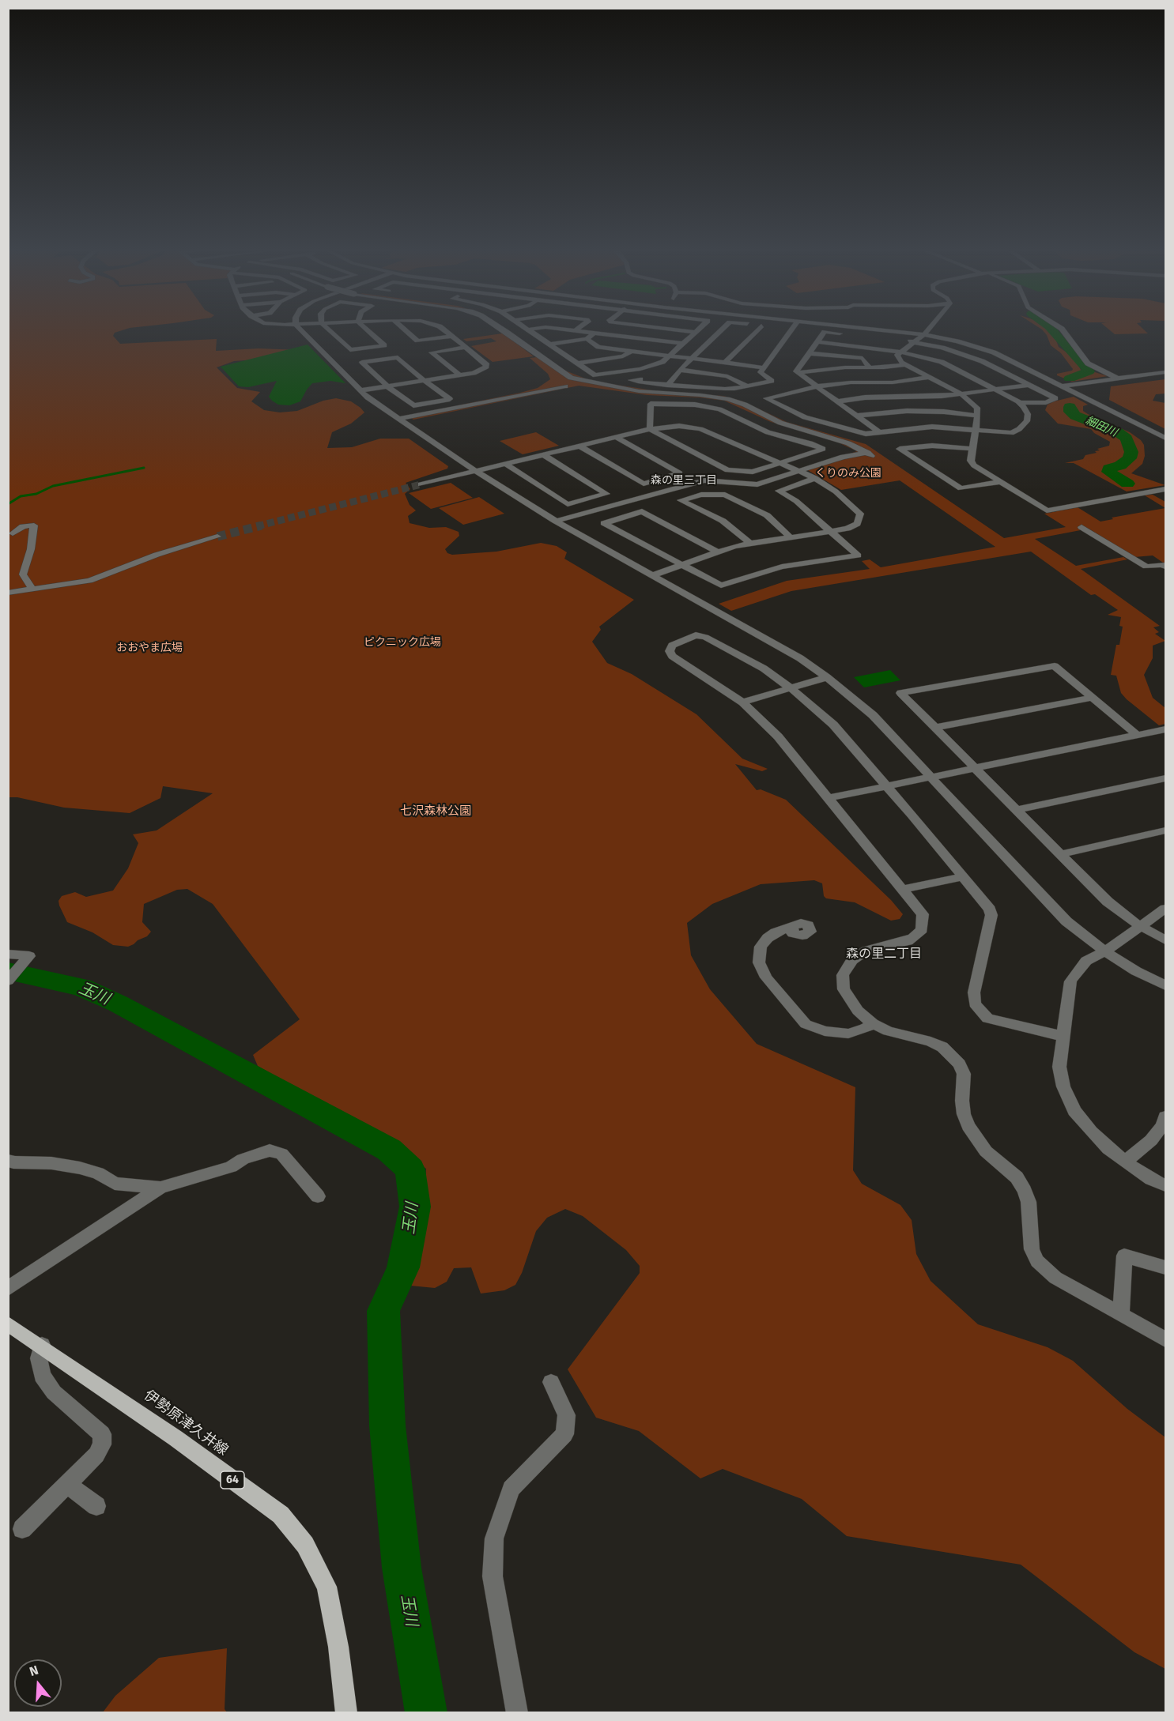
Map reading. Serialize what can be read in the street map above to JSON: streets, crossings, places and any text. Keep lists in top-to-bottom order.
{
  "streets": {
    "main road": ["伊勢原津久井線", "64"]
  },
  "districts": ["森の里三丁目", "森の里二丁目"],
  "water": ["細田川", "玉川"],
  "parks": [
    "くりのみ公園",
    "ピクニック広場",
    "おおやま広場",
    "七沢森林公園"
  ],
  "north": "top"
}
